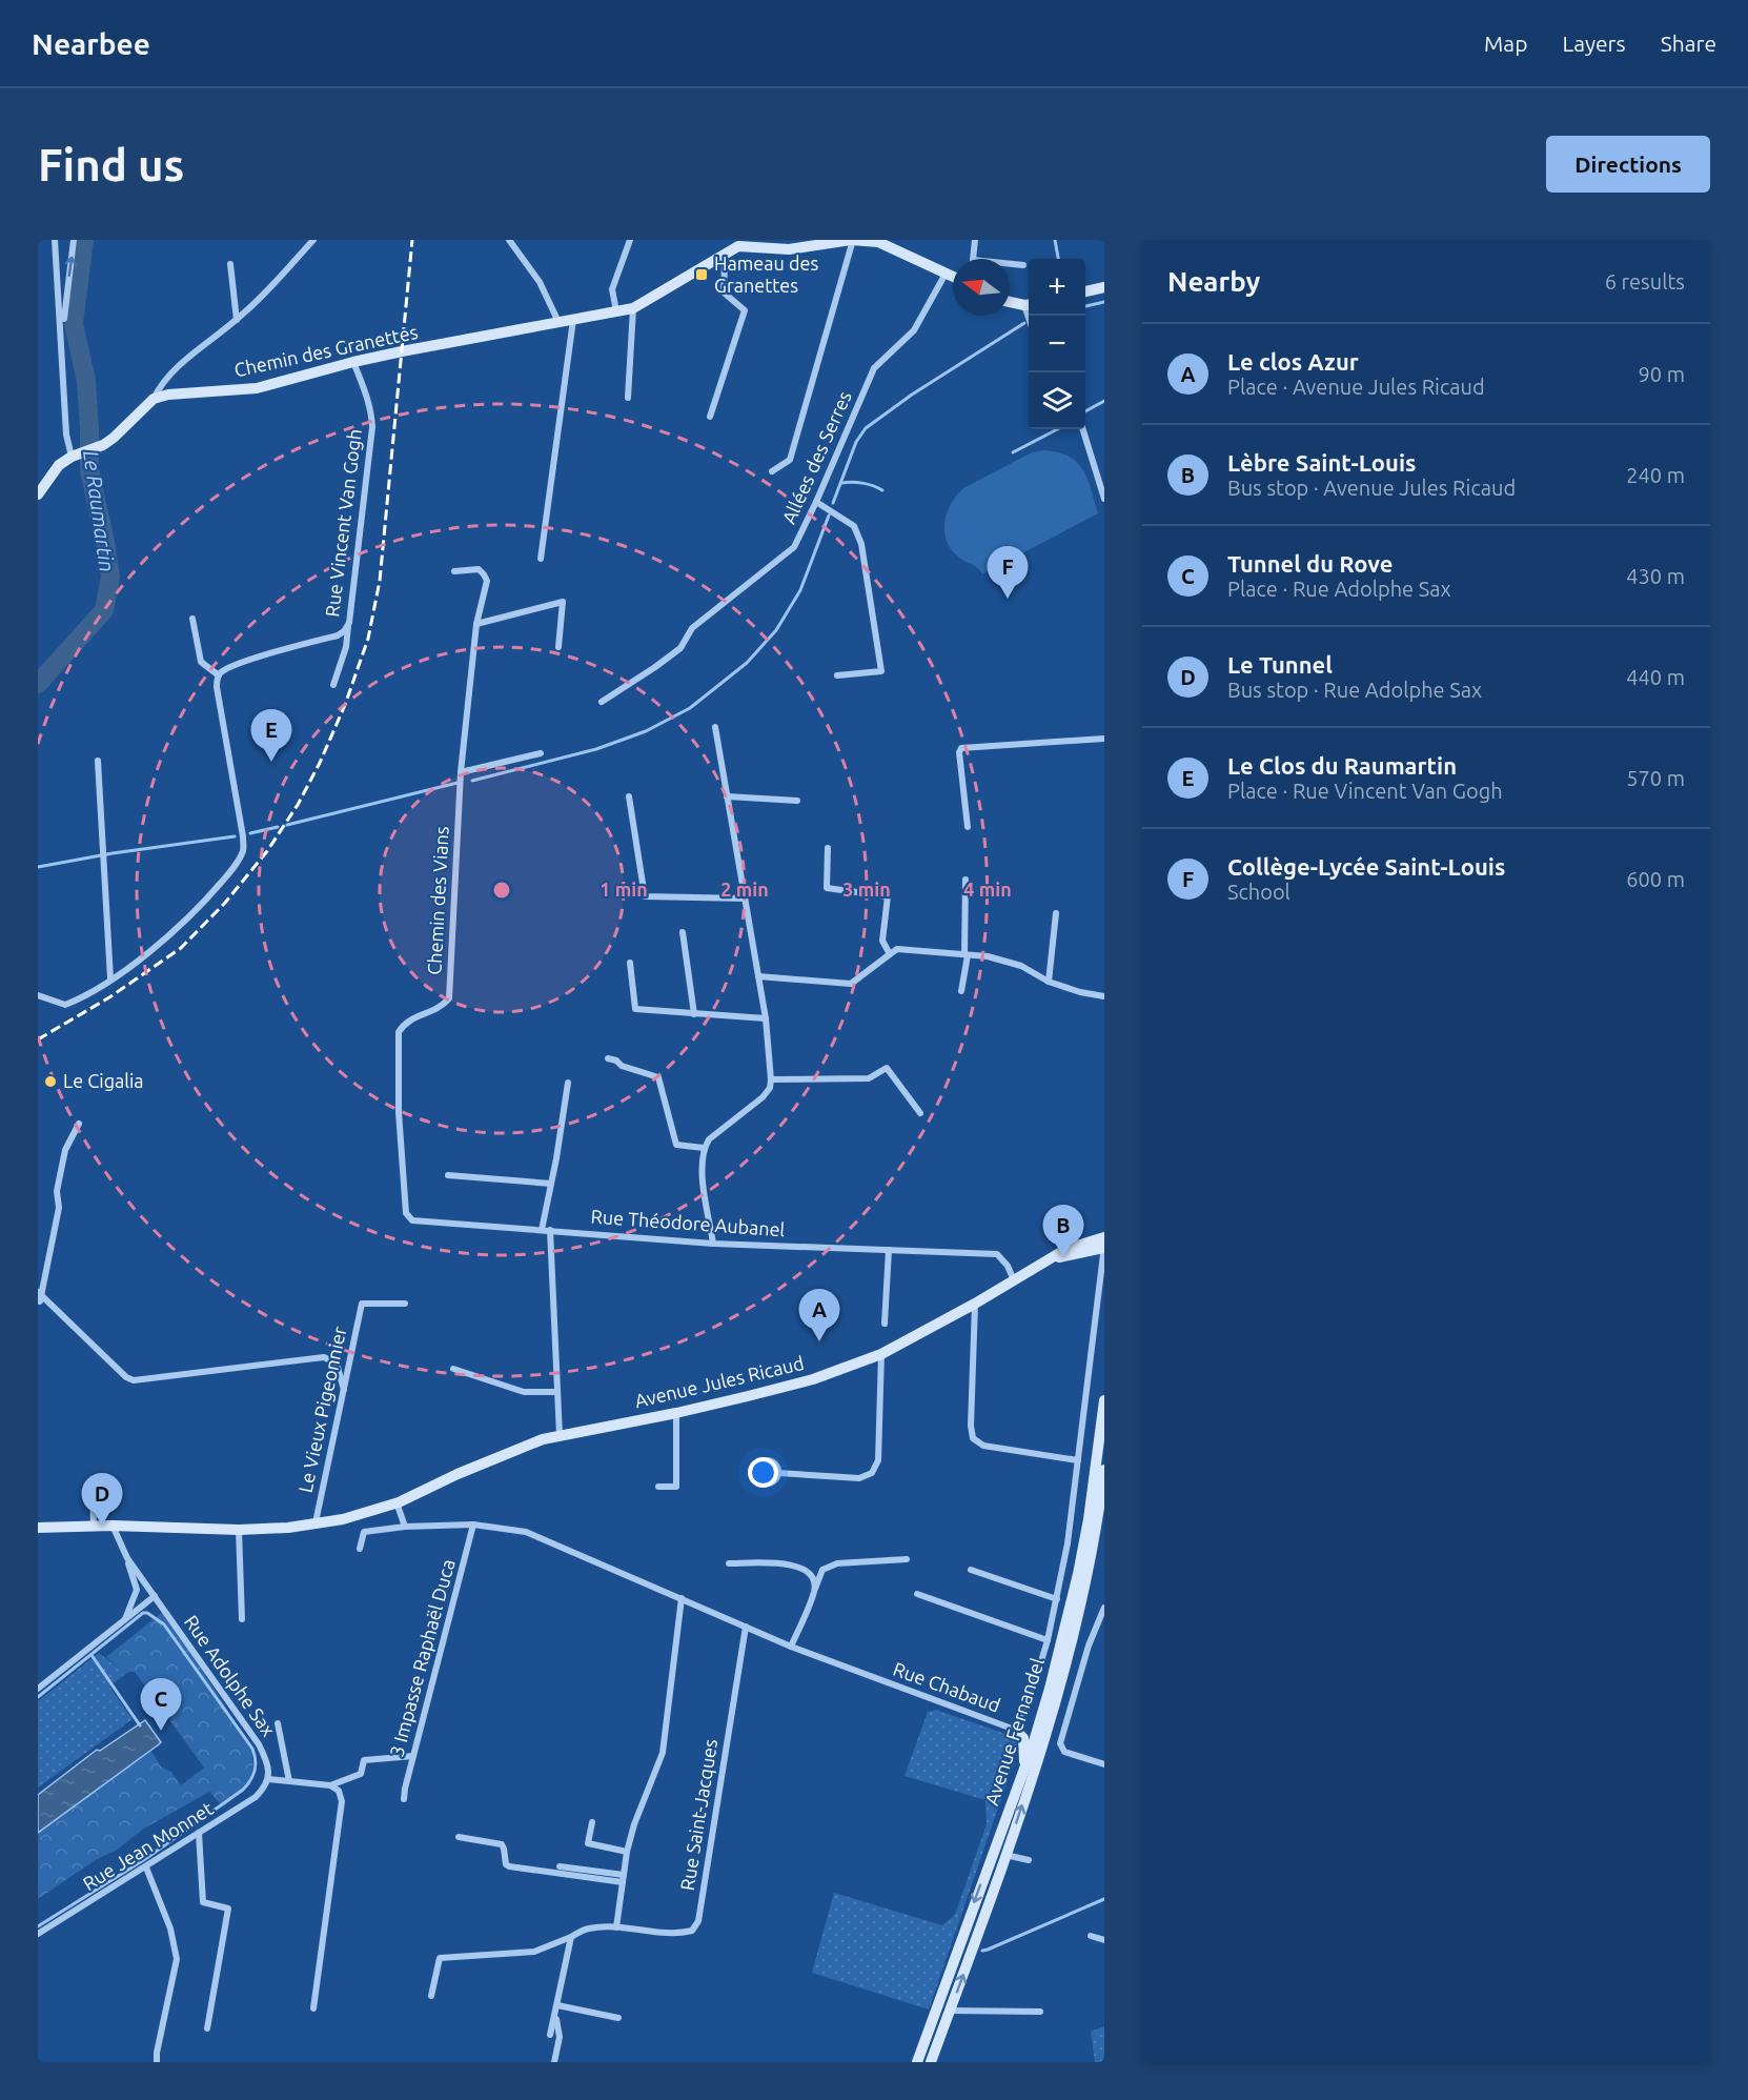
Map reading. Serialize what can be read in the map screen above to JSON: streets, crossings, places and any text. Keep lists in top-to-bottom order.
{
  "streets": {
    "street": [
      "Chemin des Granettes",
      "Allées des Serres",
      "Rue Vincent Van Gogh",
      "Chemin des Vians",
      "Rue Théodore Aubanel",
      "Avenue Jules Ricaud",
      "Le Vieux Pigeonnier",
      "3 Impasse Raphaël Duca",
      "Rue Adolphe Sax",
      "Rue Chabaud",
      "Avenue Fernandel",
      "Rue Saint-Jacques",
      "Rue Jean Monnet"
    ]
  },
  "crossings": [
    ["Chemin des Granettes", "Rue Vincent Van Gogh"],
    ["Chemin des Vians", "Rue Théodore Aubanel"],
    ["Rue Théodore Aubanel", "Avenue Jules Ricaud"],
    ["Avenue Jules Ricaud", "Le Vieux Pigeonnier"],
    ["Avenue Jules Ricaud", "Rue Adolphe Sax"],
    ["Avenue Jules Ricaud", "Rue Chabaud"],
    ["3 Impasse Raphaël Duca", "Rue Chabaud"],
    ["Rue Adolphe Sax", "Rue Jean Monnet"],
    ["Rue Chabaud", "Rue Saint-Jacques"]
  ],
  "water": ["Le Raumartin"],
  "places": {
    "transit": ["Hameau des Granettes"],
    "other": ["Le Cigalia"]
  },
  "north": "left",
  "page": {
    "header": "Nearbee",
    "nav": ["Map", "Layers", "Share"],
    "buttons": "Directions",
    "title": "Find us",
    "heading": ["Nearby", "6 results"],
    "map_buttons": ["+", "−"],
    "list": [
      {
        "mark": "A",
        "name": "Le clos Azur",
        "note": "Place · Avenue Jules Ricaud",
        "value": "90 m"
      },
      {
        "mark": "B",
        "name": "Lèbre Saint-Louis",
        "note": "Bus stop · Avenue Jules Ricaud",
        "value": "240 m"
      },
      {
        "mark": "C",
        "name": "Tunnel du Rove",
        "note": "Place · Rue Adolphe Sax",
        "value": "430 m"
      },
      {
        "mark": "D",
        "name": "Le Tunnel",
        "note": "Bus stop · Rue Adolphe Sax",
        "value": "440 m"
      },
      {
        "mark": "E",
        "name": "Le Clos du Raumartin",
        "note": "Place · Rue Vincent Van Gogh",
        "value": "570 m"
      },
      {
        "mark": "F",
        "name": "Collège-Lycée Saint-Louis",
        "note": "School",
        "value": "600 m"
      }
    ],
    "pins": [
      "F",
      "E",
      "B",
      "A",
      "D",
      "C"
    ]
  },
  "rings": [
    "1 min",
    "2 min",
    "3 min",
    "4 min"
  ]
}
